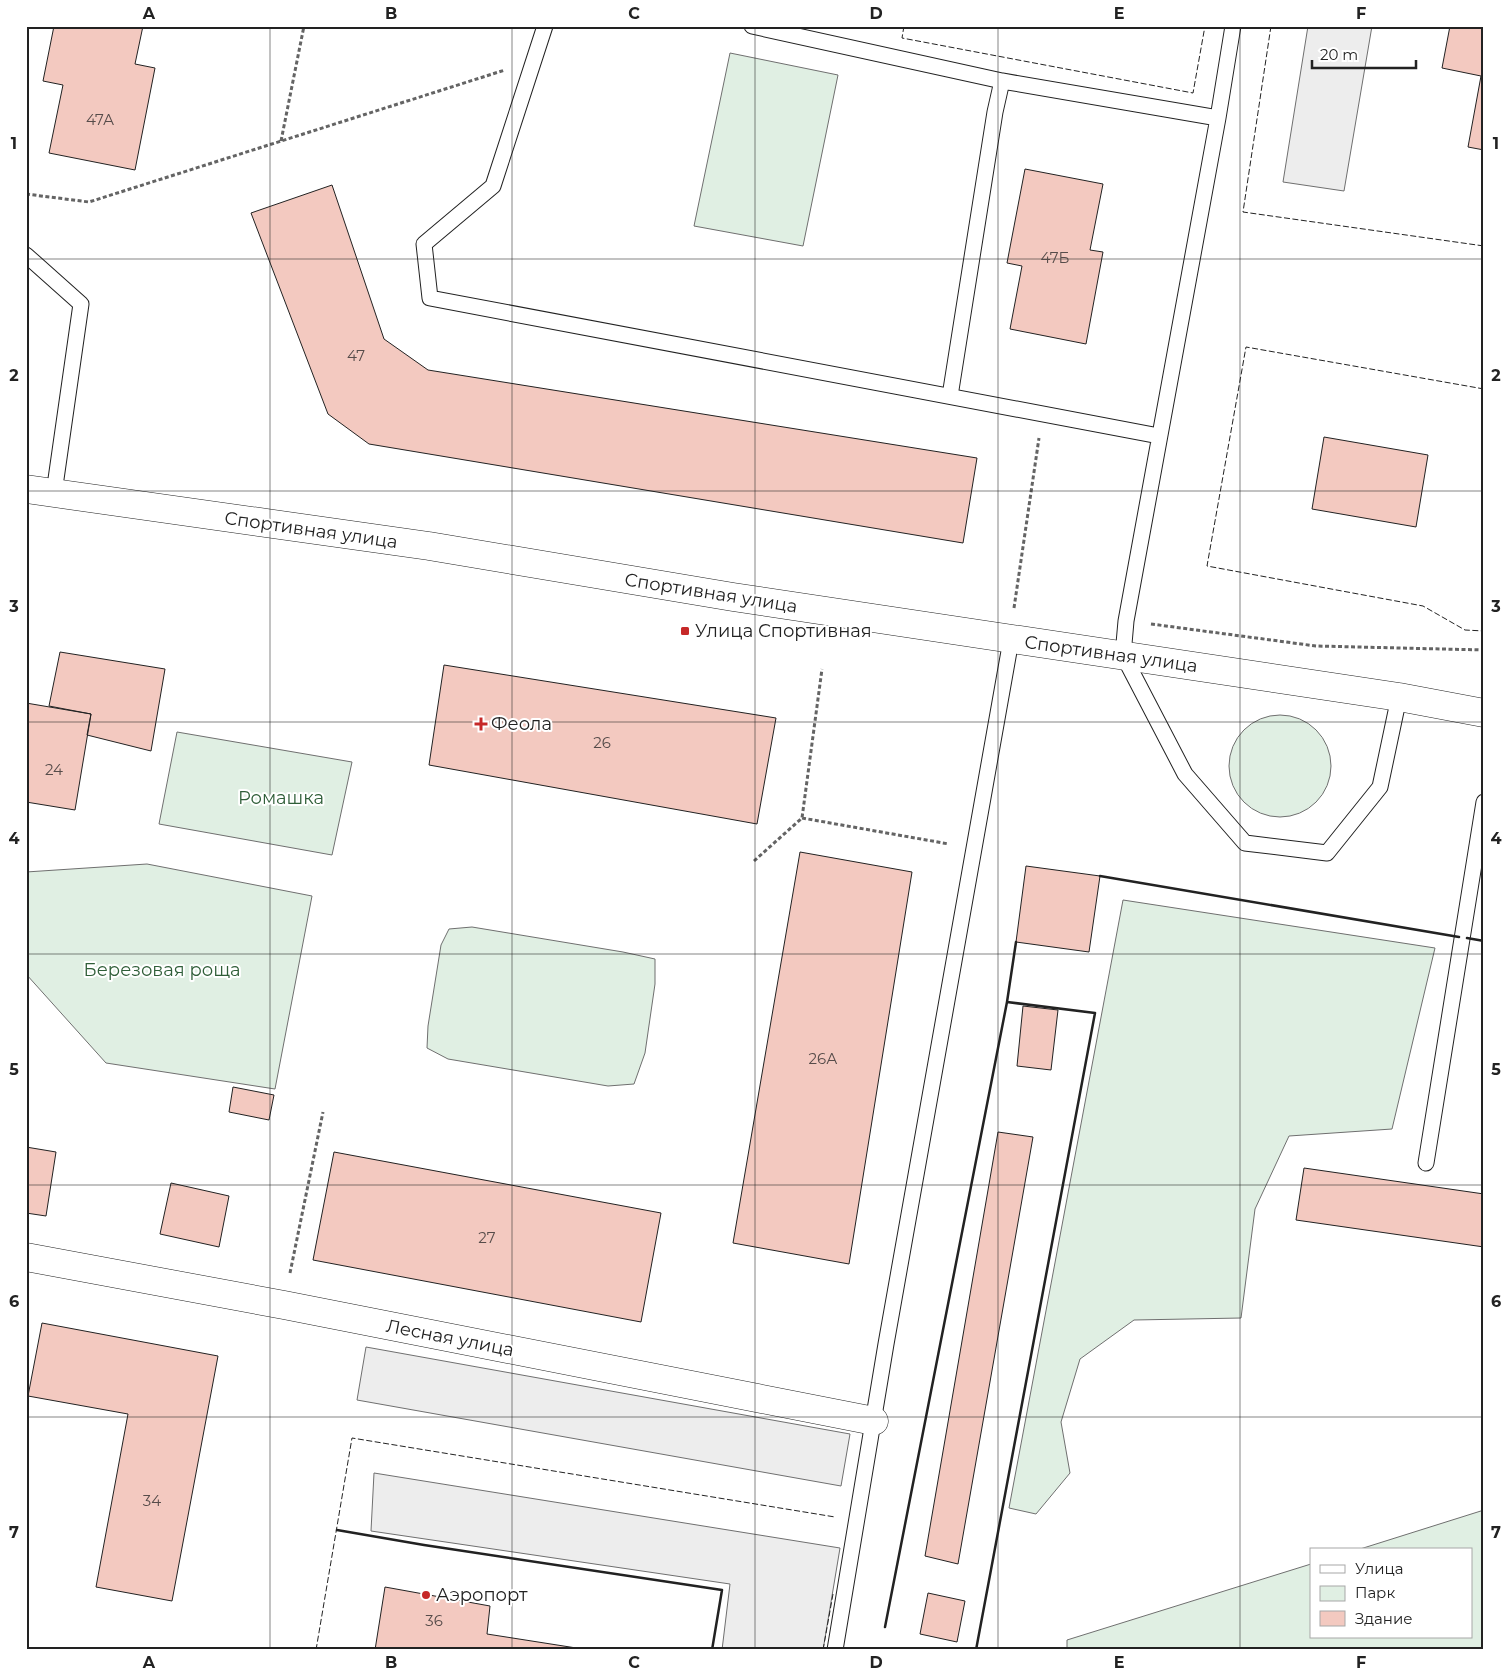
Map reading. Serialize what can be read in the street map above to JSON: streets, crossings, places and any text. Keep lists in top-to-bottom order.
{
  "streets": {
    "street": ["Спортивная улица", "Лесная улица"]
  },
  "parks": ["Ромашка", "Березовая роща"],
  "places": {
    "transit": ["Улица Спортивная"],
    "health": ["Феола"],
    "other": ["Аэропорт"]
  },
  "house_numbers": [
    "47А",
    "47Б",
    "47",
    "26",
    "24",
    "26А",
    "27",
    "34",
    "36"
  ],
  "legend": ["Улица", "Парк", "Здание"],
  "scale_bar": "20 m",
  "grid": {
    "columns": [
      "A",
      "B",
      "C",
      "D",
      "E",
      "F"
    ],
    "rows": [
      "1",
      "2",
      "3",
      "4",
      "5",
      "6",
      "7"
    ]
  }
}
